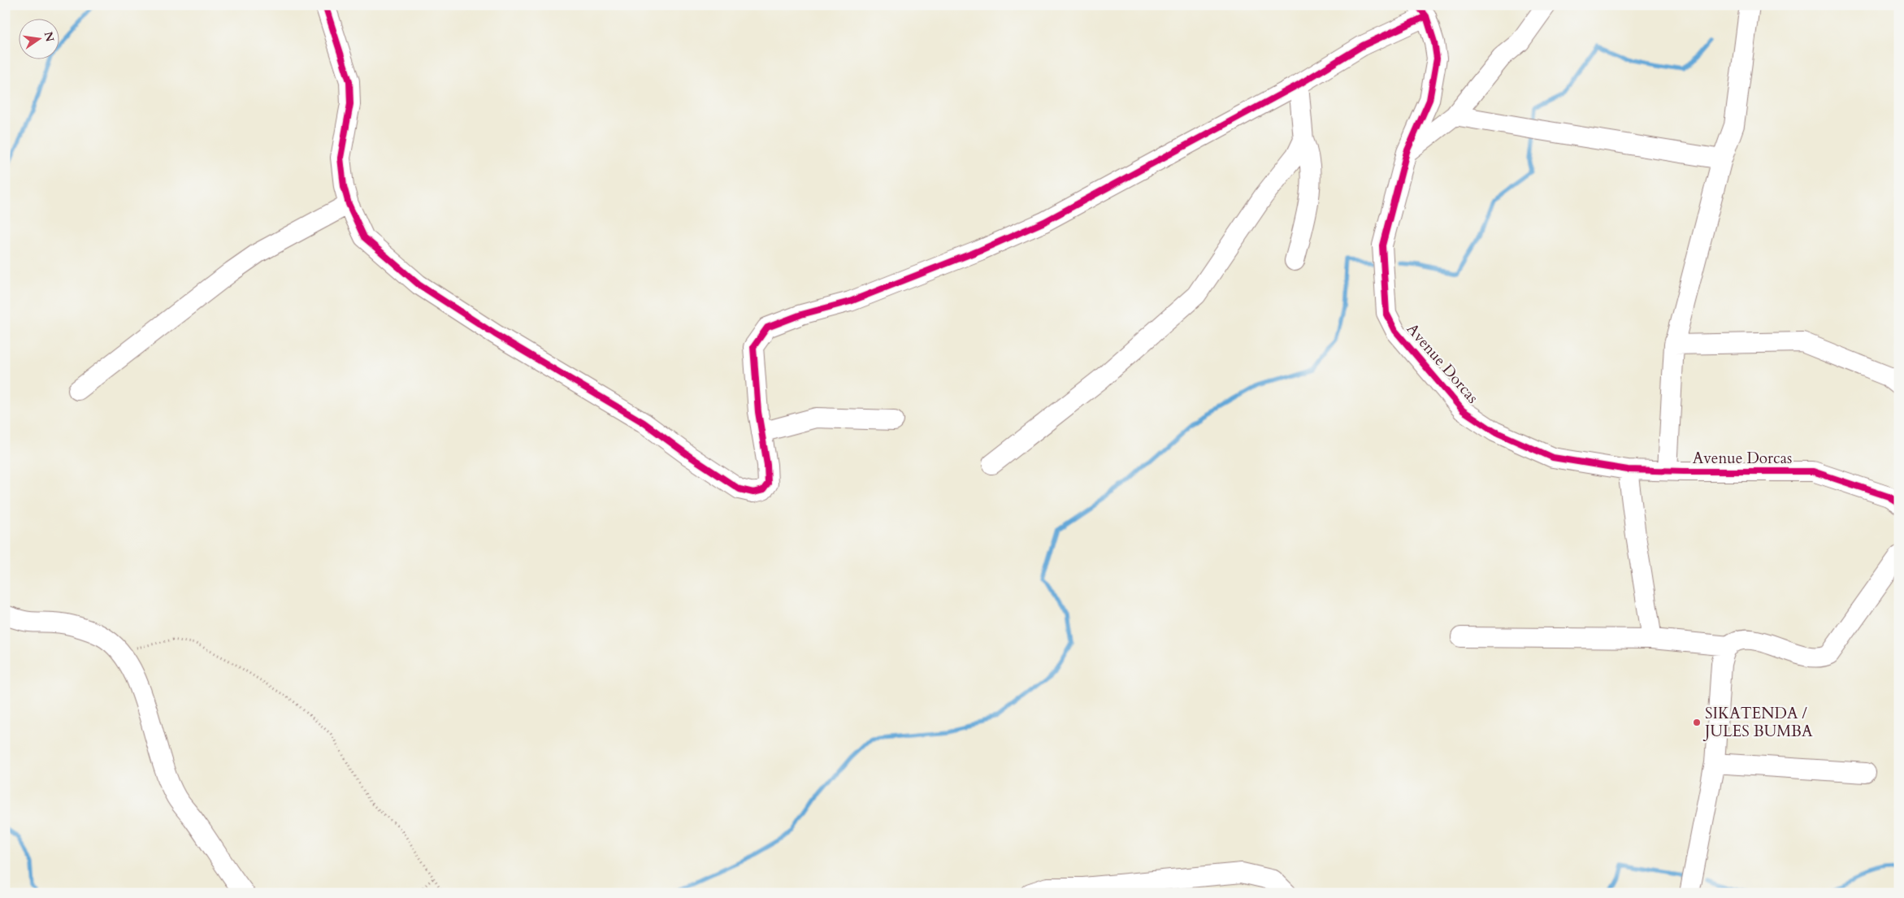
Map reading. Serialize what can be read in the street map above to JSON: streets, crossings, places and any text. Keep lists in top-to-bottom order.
{
  "streets": {
    "street": ["Avenue Dorcas"]
  },
  "places": ["SIKATENDA / JULES BUMBA"],
  "north": "right"
}
